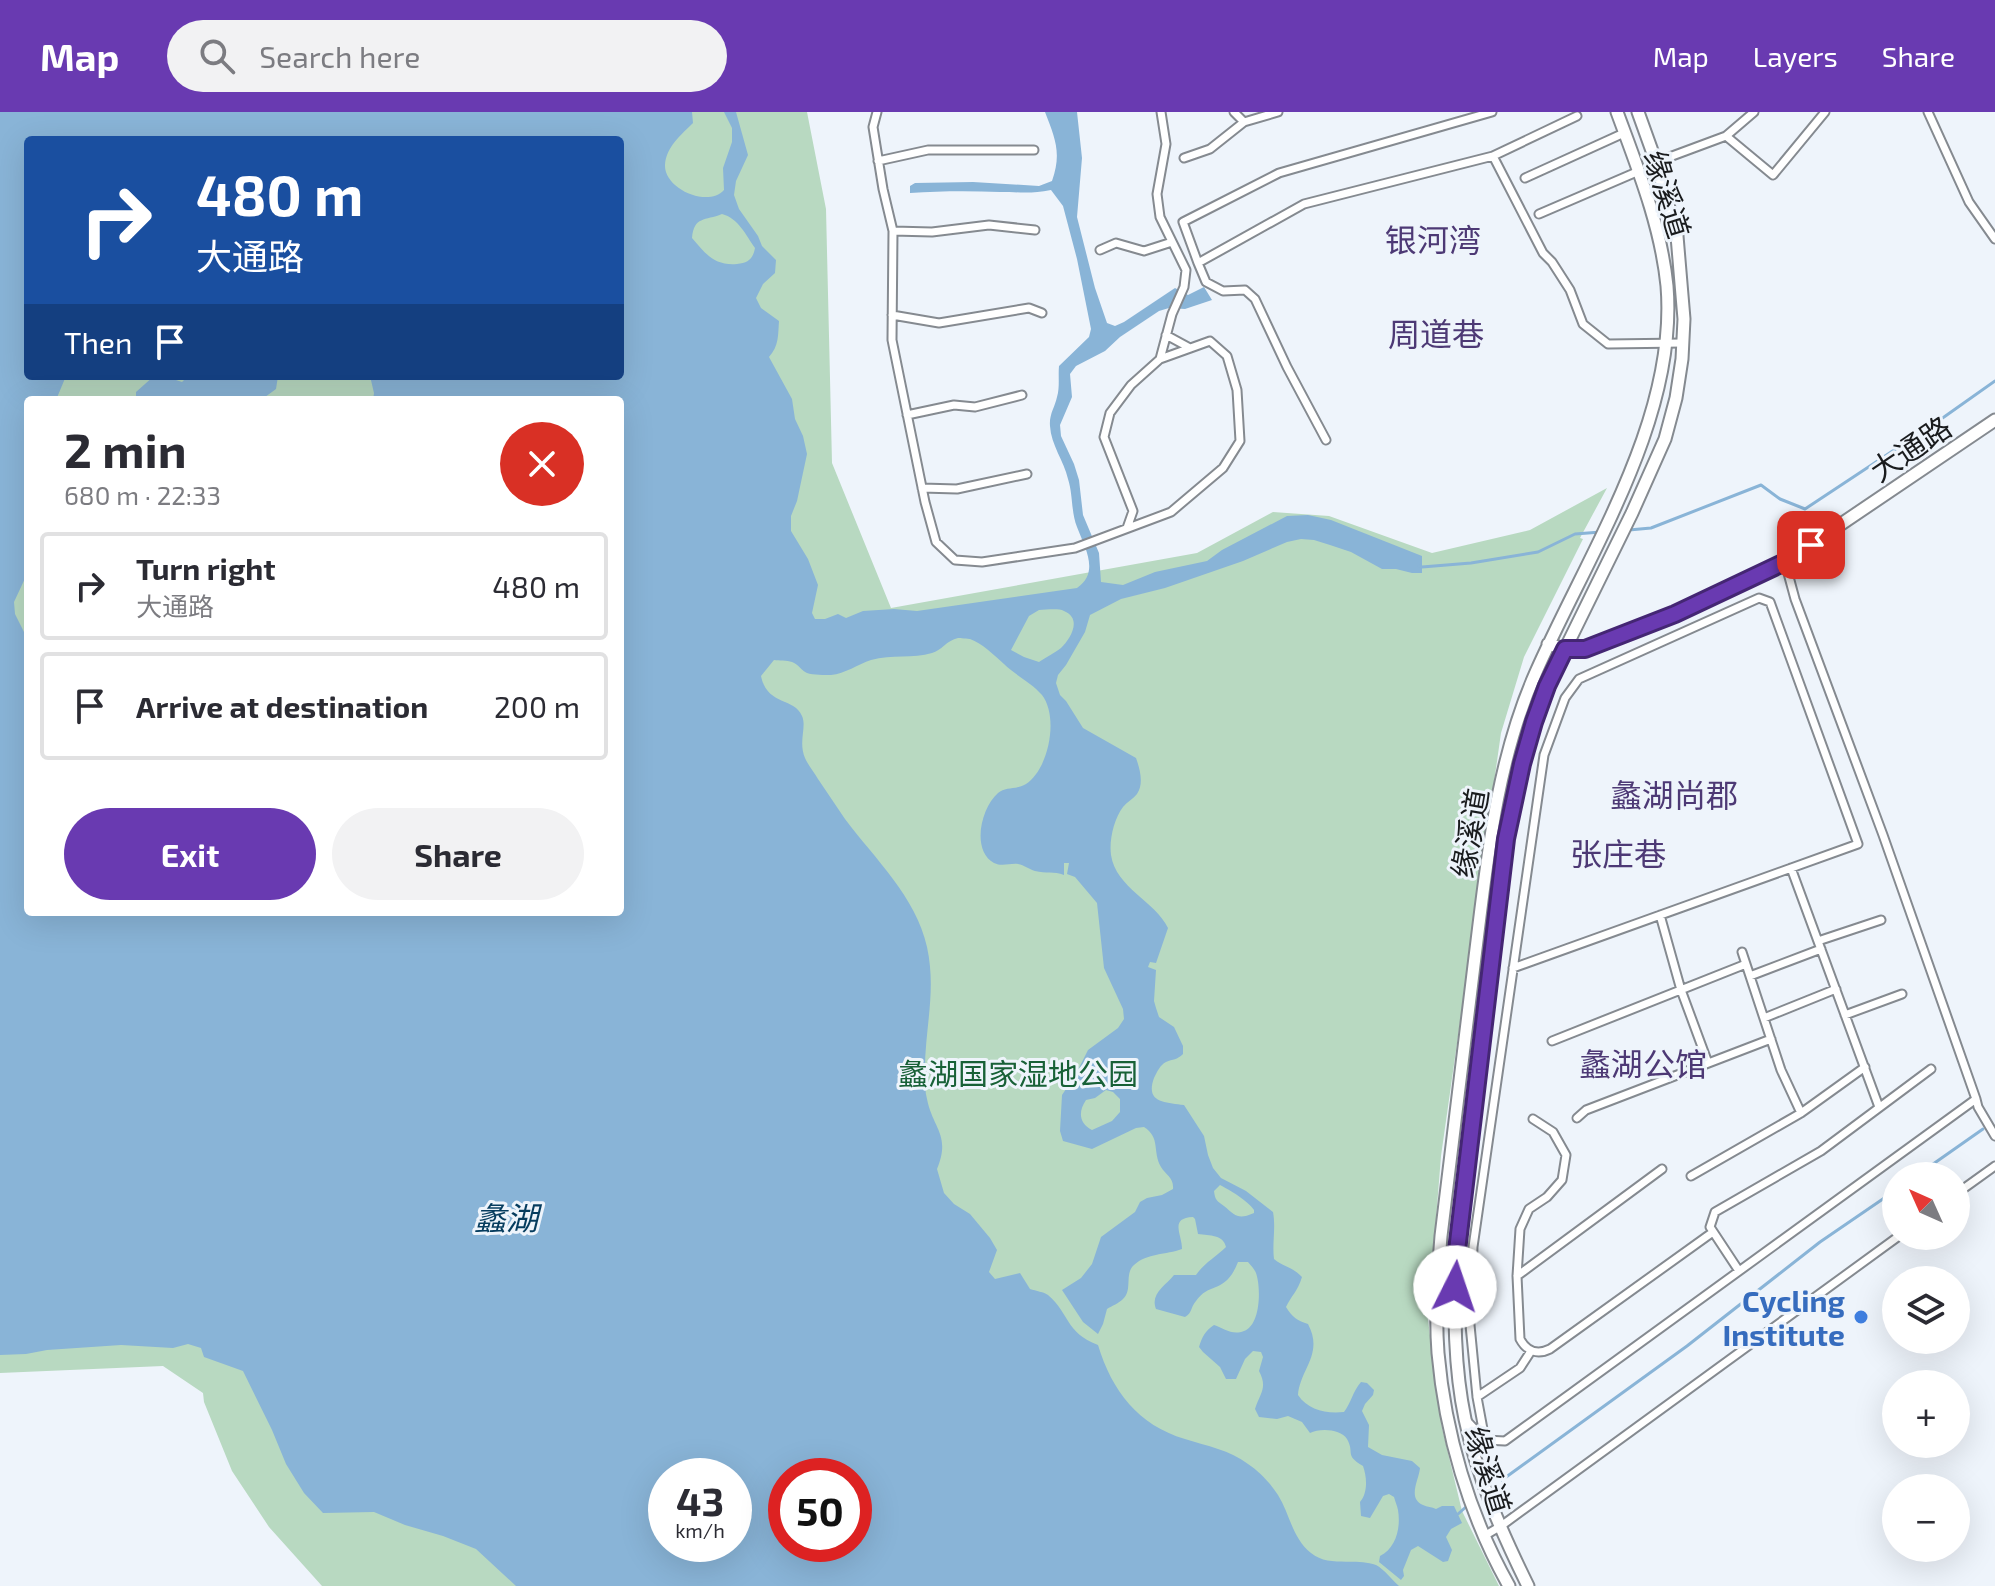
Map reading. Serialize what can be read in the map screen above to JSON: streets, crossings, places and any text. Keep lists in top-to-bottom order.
{
  "streets": {
    "main road": ["缘溪道", "大通路"]
  },
  "crossings": [
    ["缘溪道", "大通路"]
  ],
  "districts": [
    "银河湾",
    "周道巷",
    "蠡湖尚郡",
    "张庄巷",
    "蠡湖公馆"
  ],
  "water": ["蠡湖"],
  "parks": ["蠡湖国家湿地公园"],
  "places": ["Cycling Institute"],
  "north": "top left",
  "page": {
    "header": "Map",
    "search": "Search here",
    "nav": ["Map", "Layers", "Share"],
    "turn": ["480 m", "大通路"],
    "then": "Then",
    "heading": ["2 min", "680 m · 22:33"],
    "list": [
      {
        "name": "Turn right",
        "note": "大通路",
        "value": "480 m"
      },
      {
        "name": "Arrive at destination",
        "value": "200 m"
      }
    ],
    "buttons": ["Exit", "Share"],
    "map_buttons": ["+", "−"],
    "speed": "43 km/h",
    "limit": "50"
  }
}
